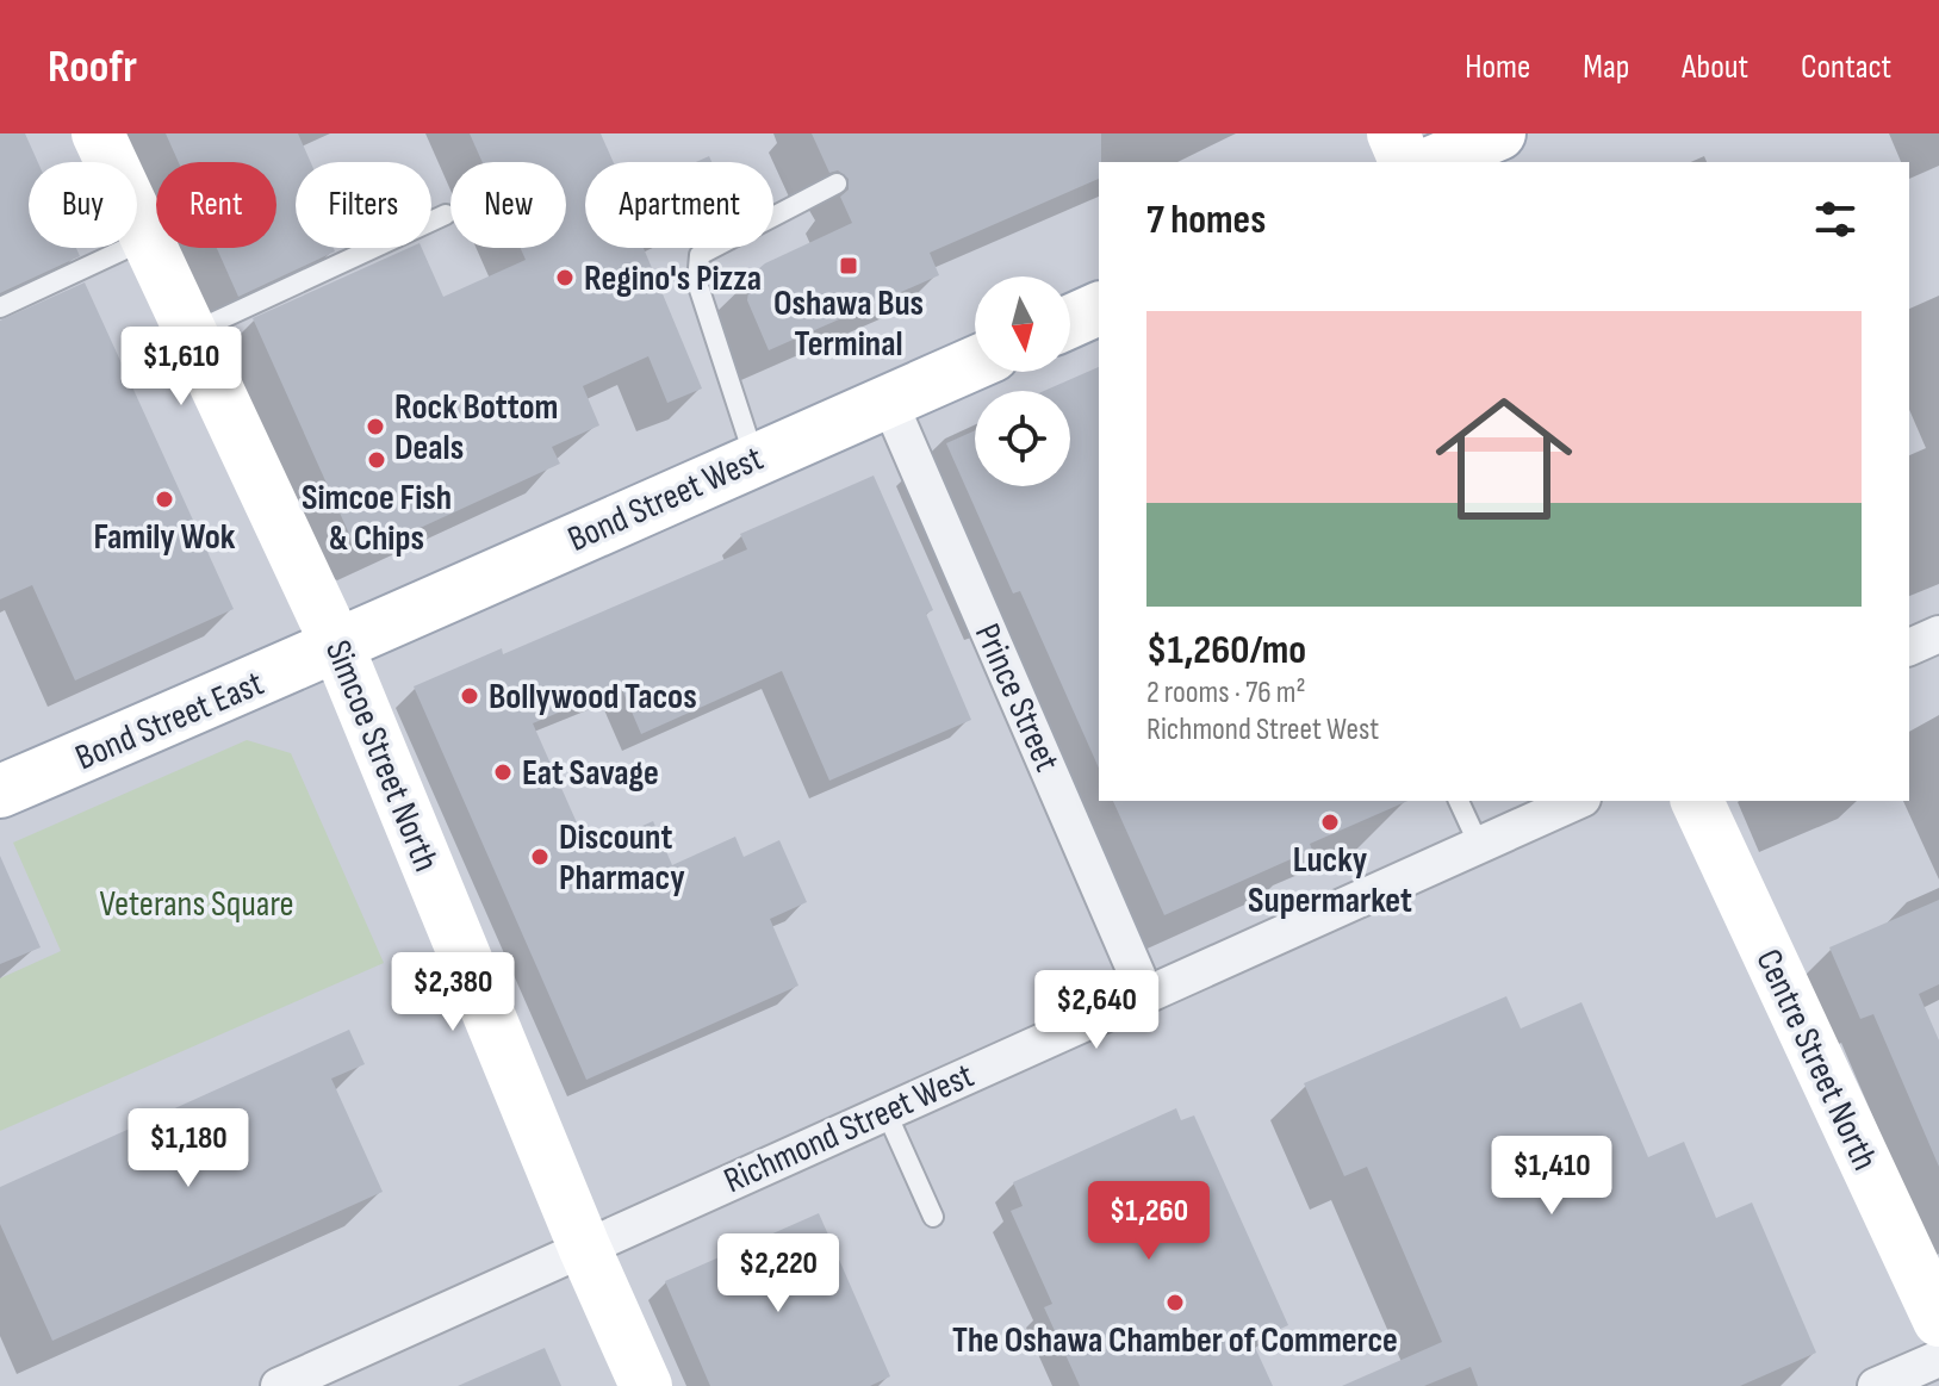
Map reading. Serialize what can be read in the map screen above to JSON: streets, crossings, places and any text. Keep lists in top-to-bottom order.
{
  "streets": {
    "main road": [
      "Bond Street West",
      "Bond Street East",
      "Simcoe Street North",
      "Centre Street North"
    ],
    "street": ["Prince Street", "Richmond Street West"]
  },
  "crossings": [
    ["Bond Street West", "Prince Street"],
    ["Bond Street West", "Bond Street East"],
    ["Bond Street West", "Simcoe Street North"],
    ["Prince Street", "Richmond Street West"],
    ["Bond Street East", "Simcoe Street North"],
    ["Simcoe Street North", "Richmond Street West"]
  ],
  "parks": ["Veterans Square"],
  "places": {
    "transit": ["Oshawa Bus Terminal"],
    "other": [
      "Regino's Pizza",
      "Rock Bottom Deals",
      "Simcoe Fish & Chips",
      "Family Wok",
      "Bollywood Tacos",
      "Eat Savage",
      "Lucky Supermarket",
      "Discount Pharmacy",
      "The Oshawa Chamber of Commerce"
    ]
  },
  "north": "bottom",
  "page": {
    "header": "Roofr",
    "nav": [
      "Home",
      "Map",
      "About",
      "Contact"
    ],
    "chip": [
      "Buy",
      "Rent",
      "Filters",
      "New",
      "Apartment"
    ],
    "heading": "7 homes",
    "list": [
      {
        "name": "$1,260/mo",
        "note": "2 rooms · 76 m² · Richmond Street West"
      }
    ],
    "price": [
      "$1,610",
      "$2,380",
      "$2,640",
      "$1,180",
      "$1,410",
      "$1,260",
      "$2,220"
    ]
  }
}
